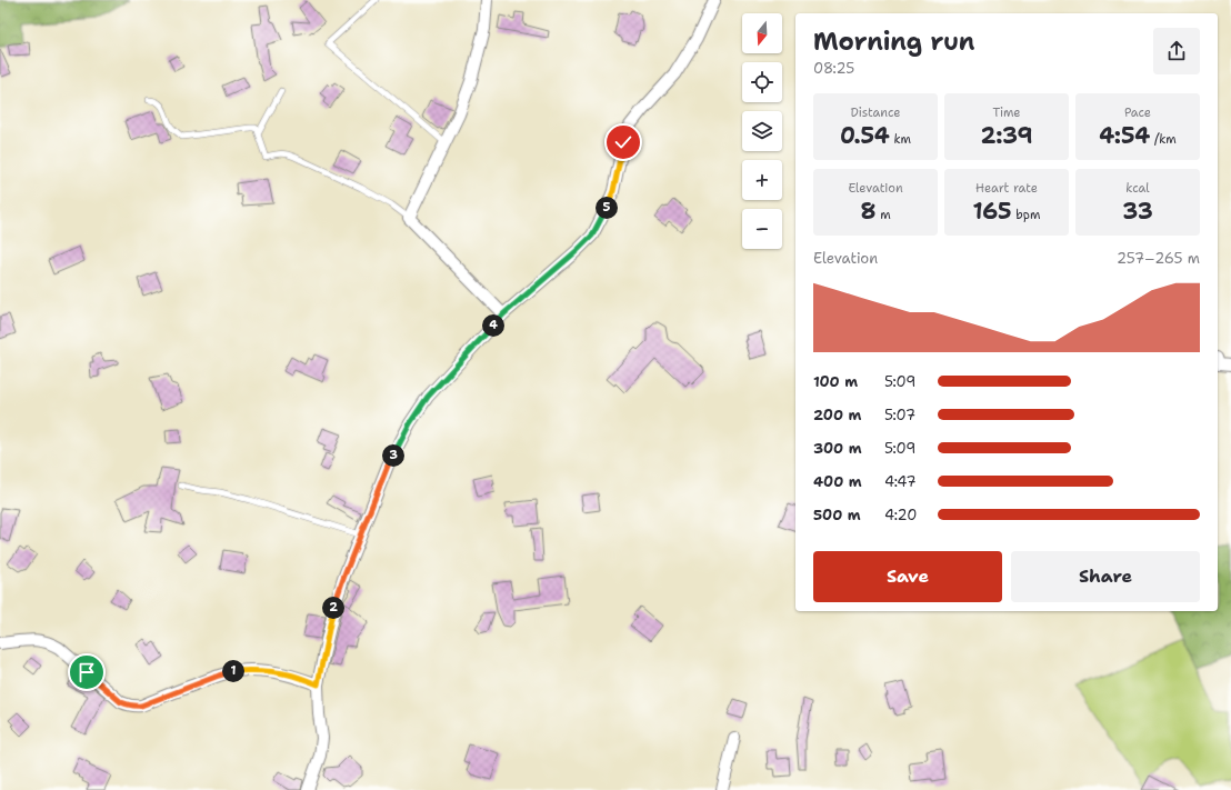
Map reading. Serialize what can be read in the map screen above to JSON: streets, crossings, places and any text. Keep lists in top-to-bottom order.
{
  "north": "bottom",
  "page": {
    "map_buttons": ["+", "−"],
    "heading": ["Morning run", "08:25"],
    "stats": [
      ["Distance", "0.54 km"],
      ["Time", "2:39"],
      ["Pace", "4:54 /km"],
      ["Elevation", "8 m"],
      ["Heart rate", "165 bpm"],
      ["kcal", "33"]
    ],
    "pins": [
      "5",
      "4",
      "3",
      "2",
      "1"
    ],
    "chart": ["Elevation", "257–265 m"],
    "list": [
      {
        "name": "100 m",
        "note": "5:09"
      },
      {
        "name": "200 m",
        "note": "5:07"
      },
      {
        "name": "300 m",
        "note": "5:09"
      },
      {
        "name": "400 m",
        "note": "4:47"
      },
      {
        "name": "500 m",
        "note": "4:20"
      }
    ],
    "buttons": ["Save", "Share"]
  }
}
